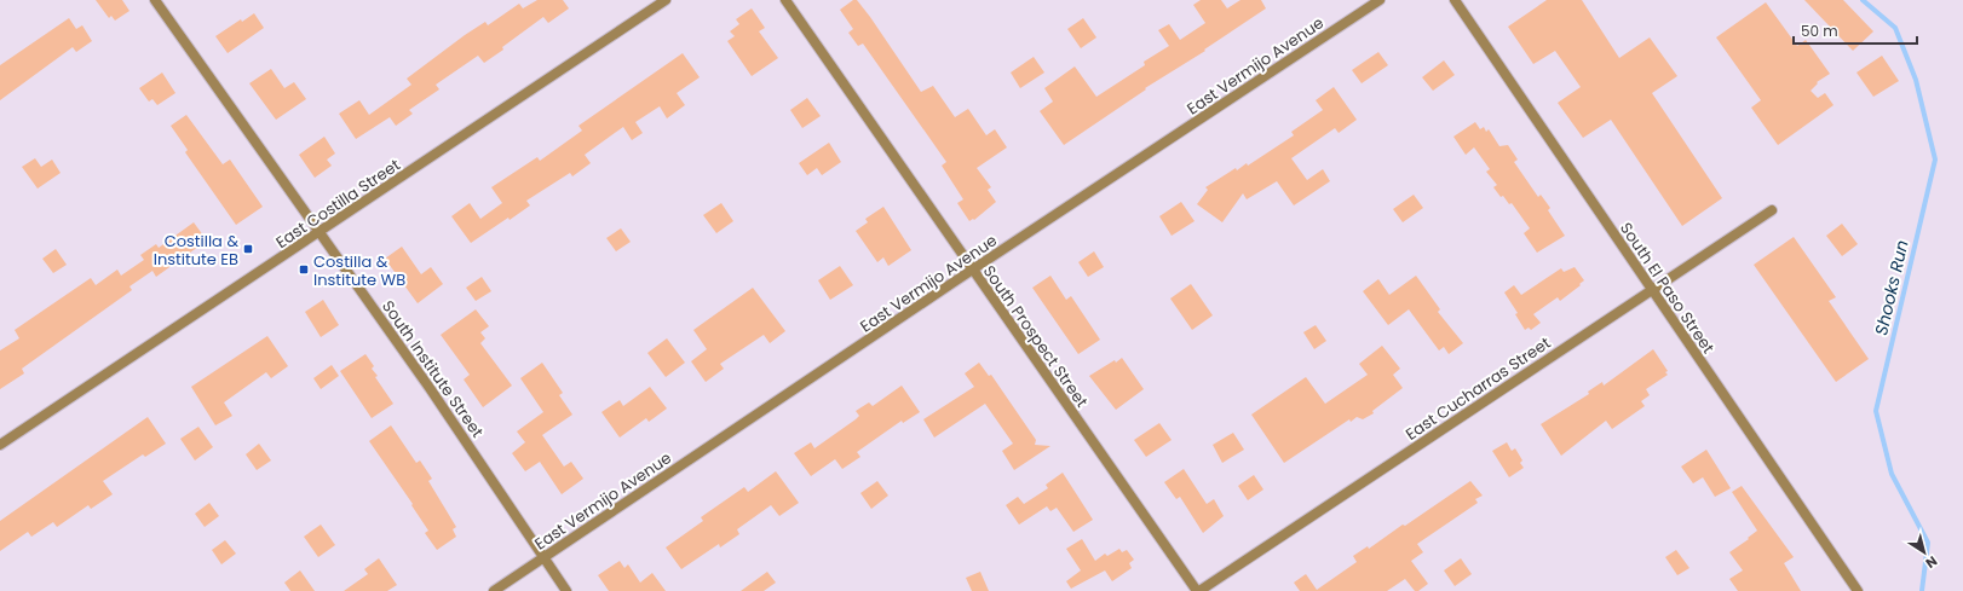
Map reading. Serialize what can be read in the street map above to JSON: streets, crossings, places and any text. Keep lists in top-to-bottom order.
{
  "streets": {
    "street": [
      "East Vermijo Avenue",
      "East Costilla Street",
      "South El Paso Street",
      "South Prospect Street",
      "South Institute Street",
      "East Cucharras Street"
    ]
  },
  "crossings": [
    ["East Vermijo Avenue", "South Prospect Street"],
    ["East Vermijo Avenue", "South Institute Street"],
    ["East Costilla Street", "South Institute Street"],
    ["South El Paso Street", "East Cucharras Street"],
    ["South Prospect Street", "East Cucharras Street"]
  ],
  "water": ["Shooks Run"],
  "places": {
    "transit": ["Costilla & Institute EB", "Costilla & Institute WB"]
  },
  "scale_bar": "50 m",
  "north": "bottom right"
}
